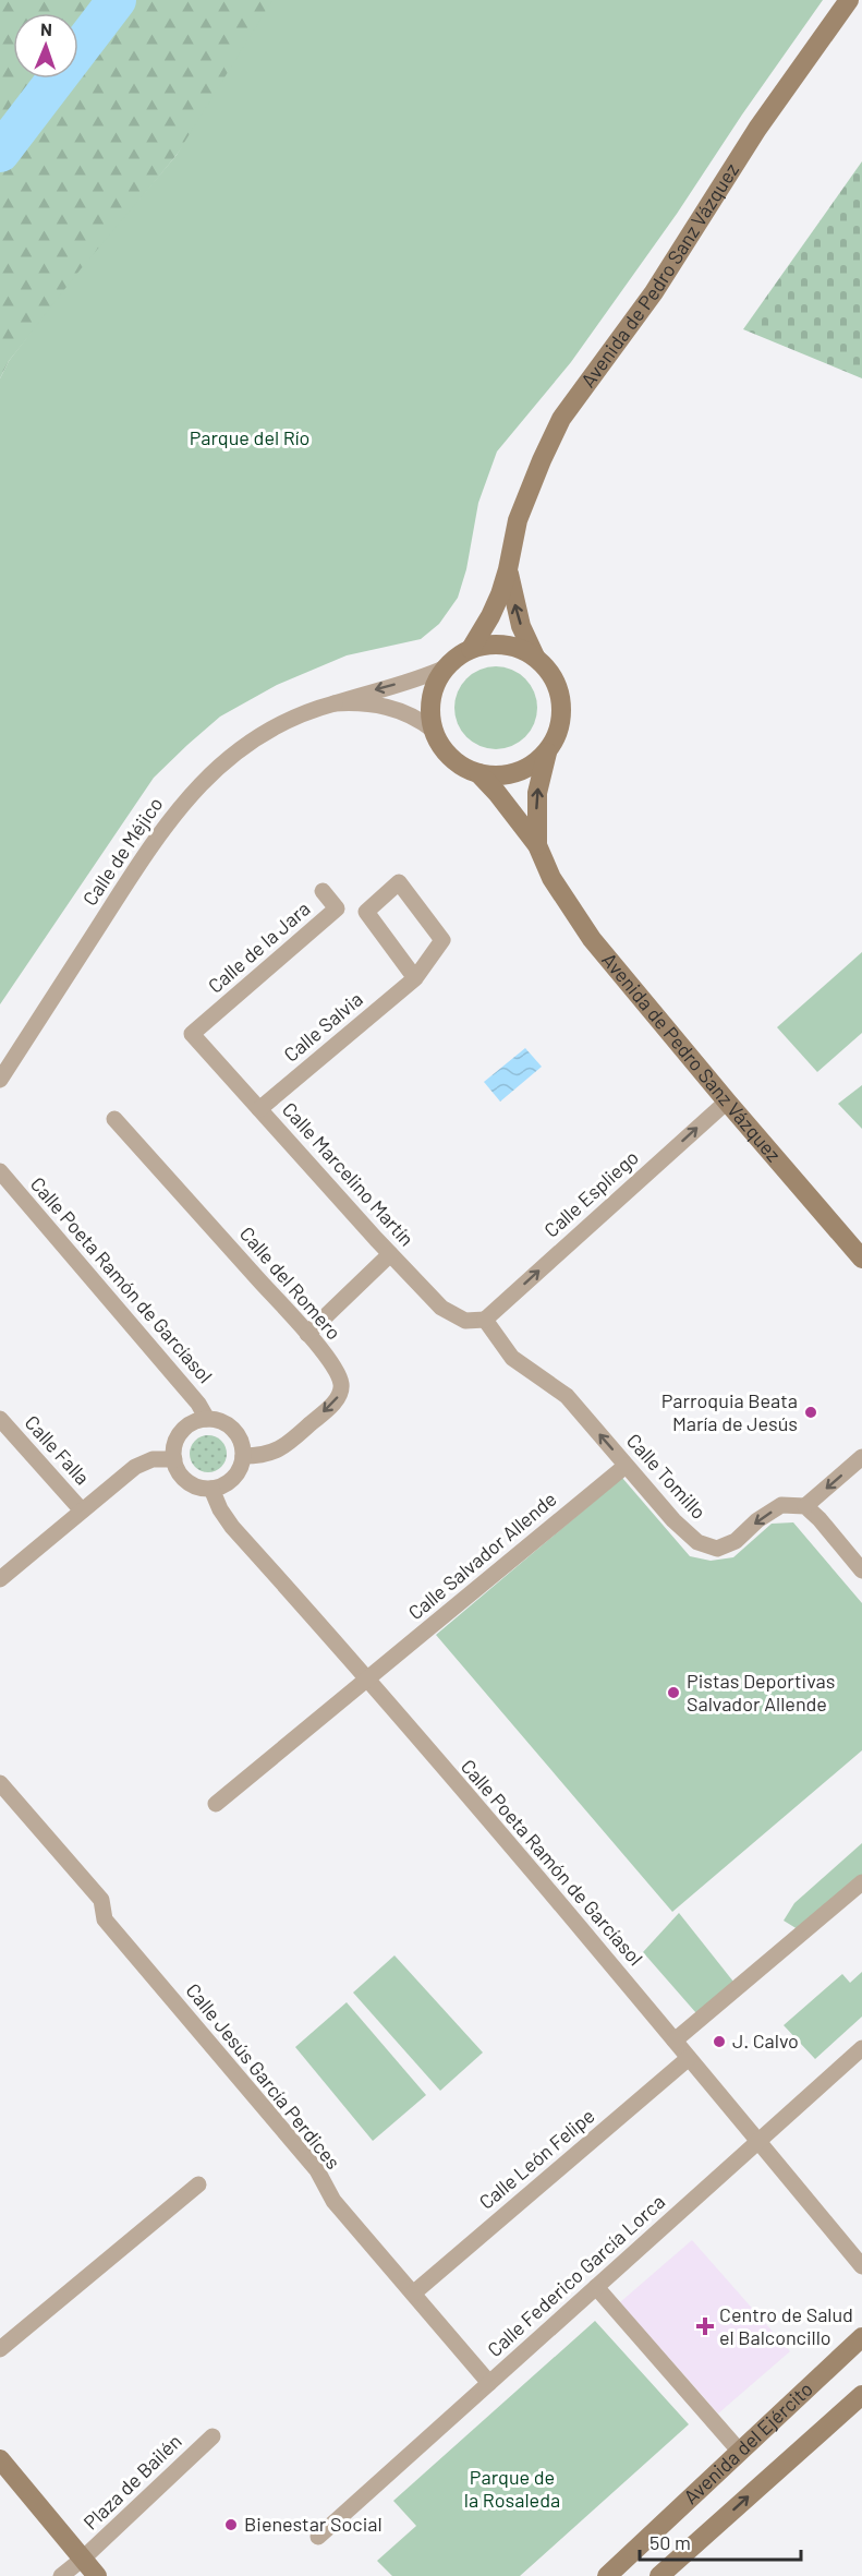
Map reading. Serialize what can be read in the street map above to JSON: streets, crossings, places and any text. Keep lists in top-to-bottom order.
{
  "streets": {
    "street": [
      "Avenida de Pedro Sanz Vázquez",
      "Calle de Méjico",
      "Calle de la Jara",
      "Calle Salvia",
      "Calle Marcelino Martín",
      "Calle Espliego",
      "Calle Poeta Ramón de Garcíasol",
      "Calle del Romero",
      "Calle Falla",
      "Calle Tomillo",
      "Calle Salvador Allende",
      "Calle Jesús García Perdices",
      "Calle León Felipe",
      "Calle Federico García Lorca",
      "Avenida del Ejército",
      "Plaza de Bailén"
    ]
  },
  "crossings": [
    ["Avenida de Pedro Sanz Vázquez", "Calle de Méjico"],
    ["Avenida de Pedro Sanz Vázquez", "Calle Espliego"],
    ["Calle de la Jara", "Calle Marcelino Martín"],
    ["Calle Salvia", "Calle Marcelino Martín"],
    ["Calle Marcelino Martín", "Calle Espliego"],
    ["Calle Marcelino Martín", "Calle Tomillo"],
    ["Calle Espliego", "Calle Tomillo"],
    ["Calle Poeta Ramón de Garcíasol", "Calle del Romero"],
    ["Calle Poeta Ramón de Garcíasol", "Calle Salvador Allende"],
    ["Calle Poeta Ramón de Garcíasol", "Calle León Felipe"],
    ["Calle Poeta Ramón de Garcíasol", "Calle Federico García Lorca"],
    ["Calle Tomillo", "Calle Salvador Allende"],
    ["Calle Jesús García Perdices", "Calle León Felipe"],
    ["Calle Jesús García Perdices", "Calle Federico García Lorca"]
  ],
  "one_way": ["Calle Espliego", "Calle Tomillo"],
  "parks": ["Parque del Río", "Parque de la Rosaleda"],
  "places": {
    "other": [
      "Parroquia Beata María de Jesús",
      "Pistas Deportivas Salvador Allende",
      "J. Calvo",
      "Bienestar Social"
    ],
    "health": ["Centro de Salud el Balconcillo"]
  },
  "scale_bar": "50 m",
  "north": "top"
}
